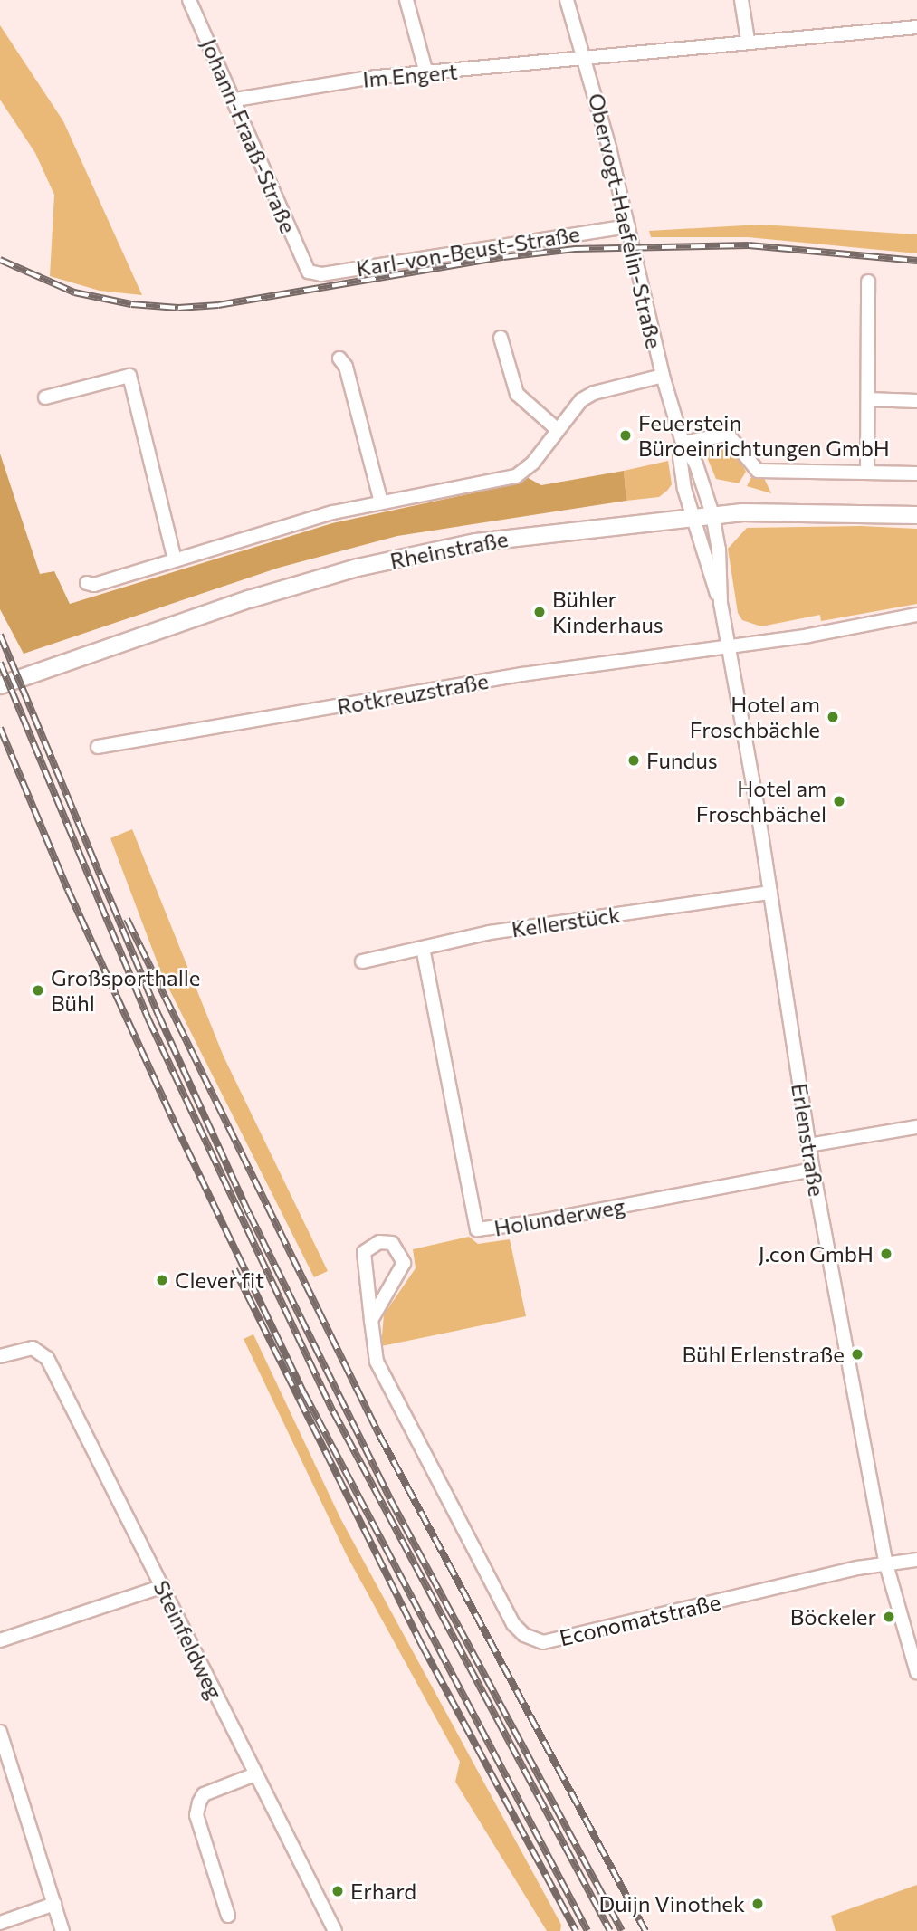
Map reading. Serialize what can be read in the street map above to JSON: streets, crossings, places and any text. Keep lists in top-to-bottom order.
{
  "streets": {
    "street": [
      "Im Engert",
      "Johann-Fraaß-Straße",
      "Obervogt-Haefelin-Straße",
      "Karl-von-Beust-Straße",
      "Rheinstraße",
      "Rotkreuzstraße",
      "Kellerstück",
      "Erlenstraße",
      "Holunderweg",
      "Economatstraße",
      "Steinfeldweg"
    ]
  },
  "crossings": [
    ["Im Engert", "Johann-Fraaß-Straße"],
    ["Im Engert", "Obervogt-Haefelin-Straße"],
    ["Johann-Fraaß-Straße", "Karl-von-Beust-Straße"],
    ["Obervogt-Haefelin-Straße", "Karl-von-Beust-Straße"],
    ["Obervogt-Haefelin-Straße", "Rheinstraße"],
    ["Obervogt-Haefelin-Straße", "Erlenstraße"],
    ["Rheinstraße", "Erlenstraße"],
    ["Rotkreuzstraße", "Erlenstraße"],
    ["Kellerstück", "Erlenstraße"],
    ["Kellerstück", "Holunderweg"],
    ["Erlenstraße", "Holunderweg"],
    ["Erlenstraße", "Economatstraße"]
  ],
  "places": [
    "Feuerstein Büroeinrichtungen GmbH",
    "Bühler Kinderhaus",
    "Hotel am Froschbächle",
    "Fundus",
    "Hotel am Froschbächel",
    "Großsporthalle Bühl",
    "J.con GmbH",
    "Clever fit",
    "Bühl Erlenstraße",
    "Böckeler",
    "Erhard",
    "Duijn Vinothek"
  ]
}
